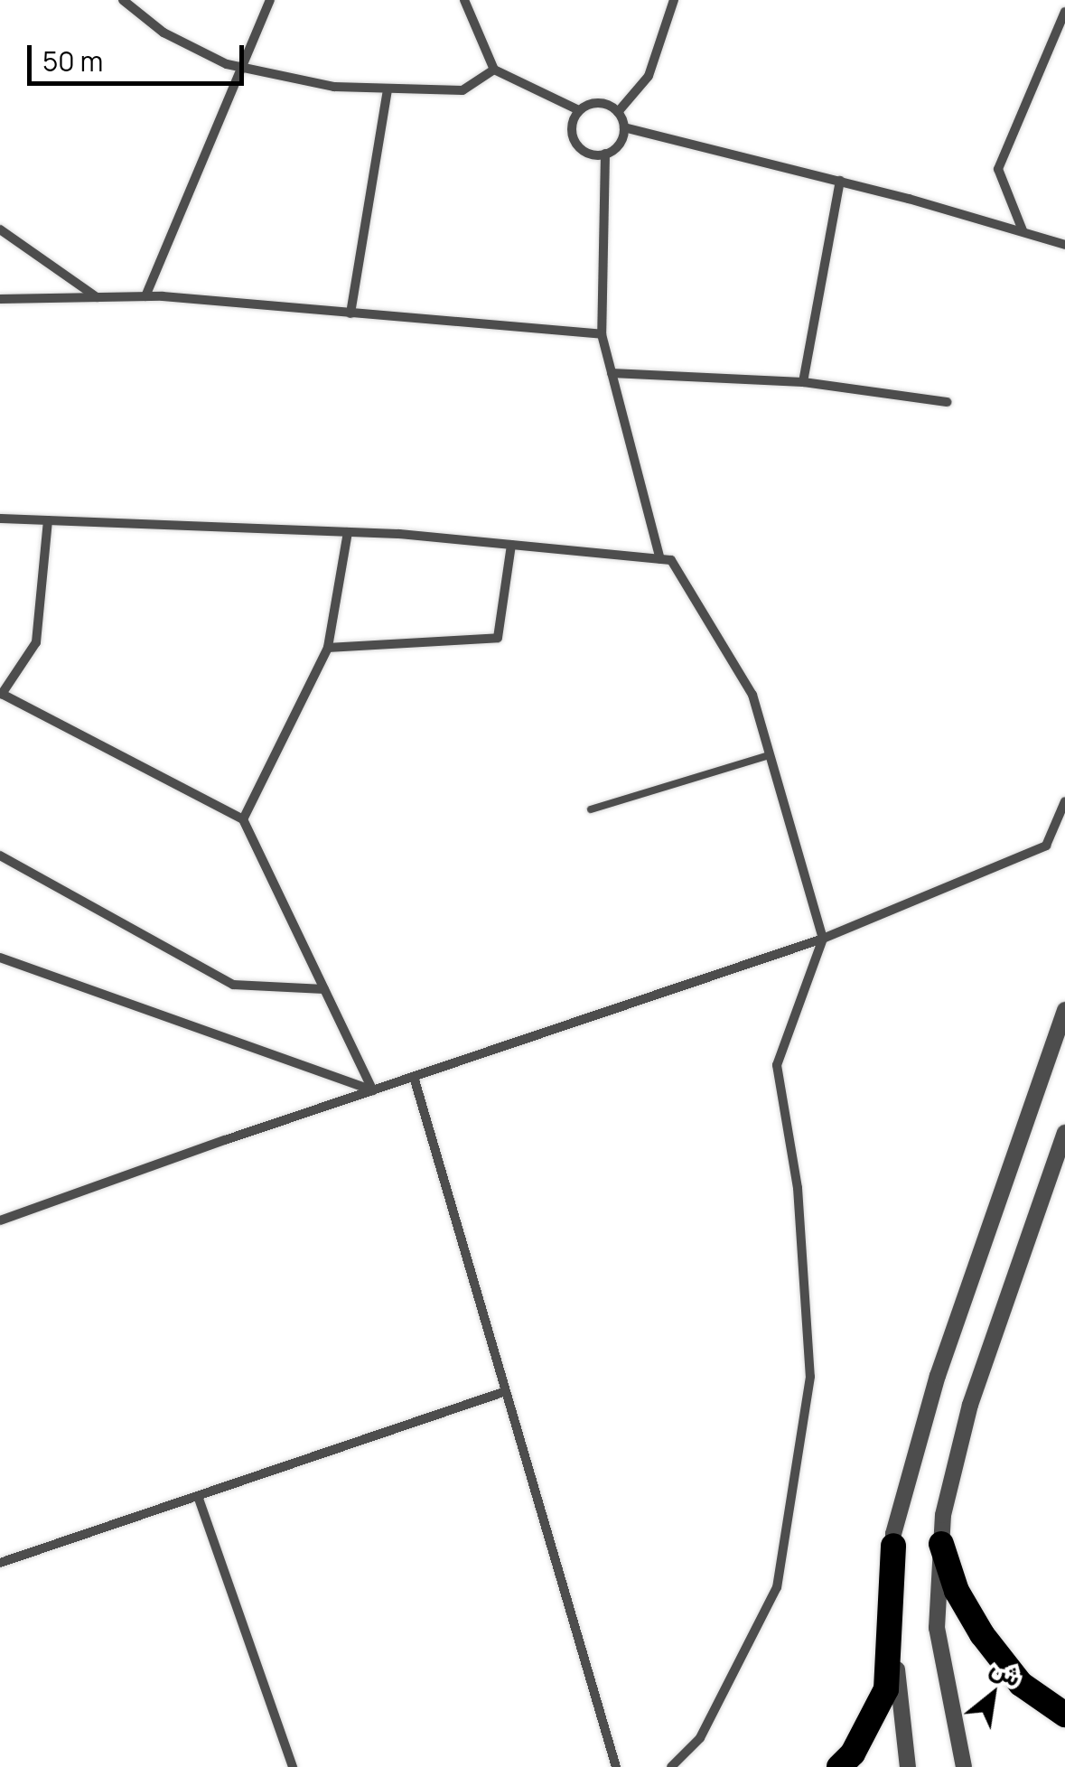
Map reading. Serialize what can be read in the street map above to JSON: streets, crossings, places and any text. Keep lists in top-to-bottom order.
{
  "scale_bar": "50 m",
  "north": "top right"
}
